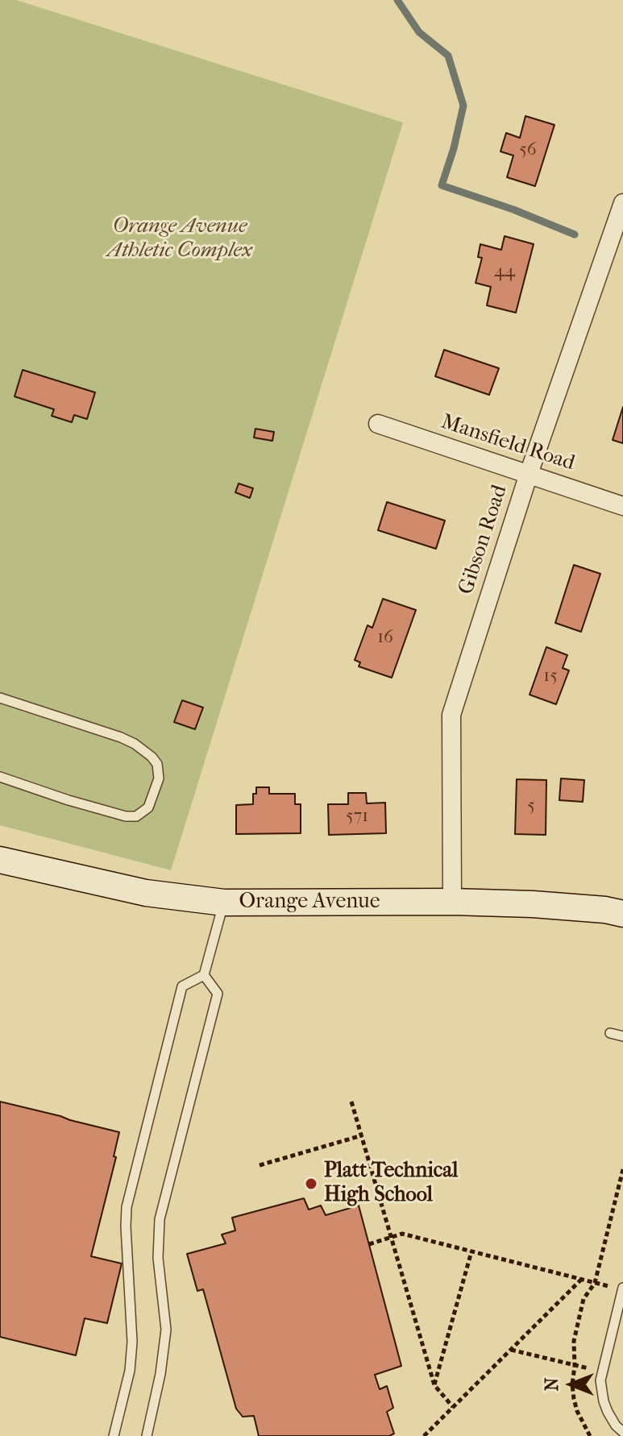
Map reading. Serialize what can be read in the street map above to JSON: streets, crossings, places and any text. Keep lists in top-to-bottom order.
{
  "streets": {
    "main road": ["Orange Avenue"],
    "street": ["Mansfield Road", "Gibson Road"]
  },
  "crossings": [
    ["Mansfield Road", "Gibson Road"],
    ["Gibson Road", "Orange Avenue"]
  ],
  "parks": ["Orange Avenue Athletic Complex"],
  "places": ["Platt Technical High School"],
  "house_numbers": [
    "56",
    "44",
    "16",
    "15",
    "5",
    "571"
  ],
  "north": "left"
}
